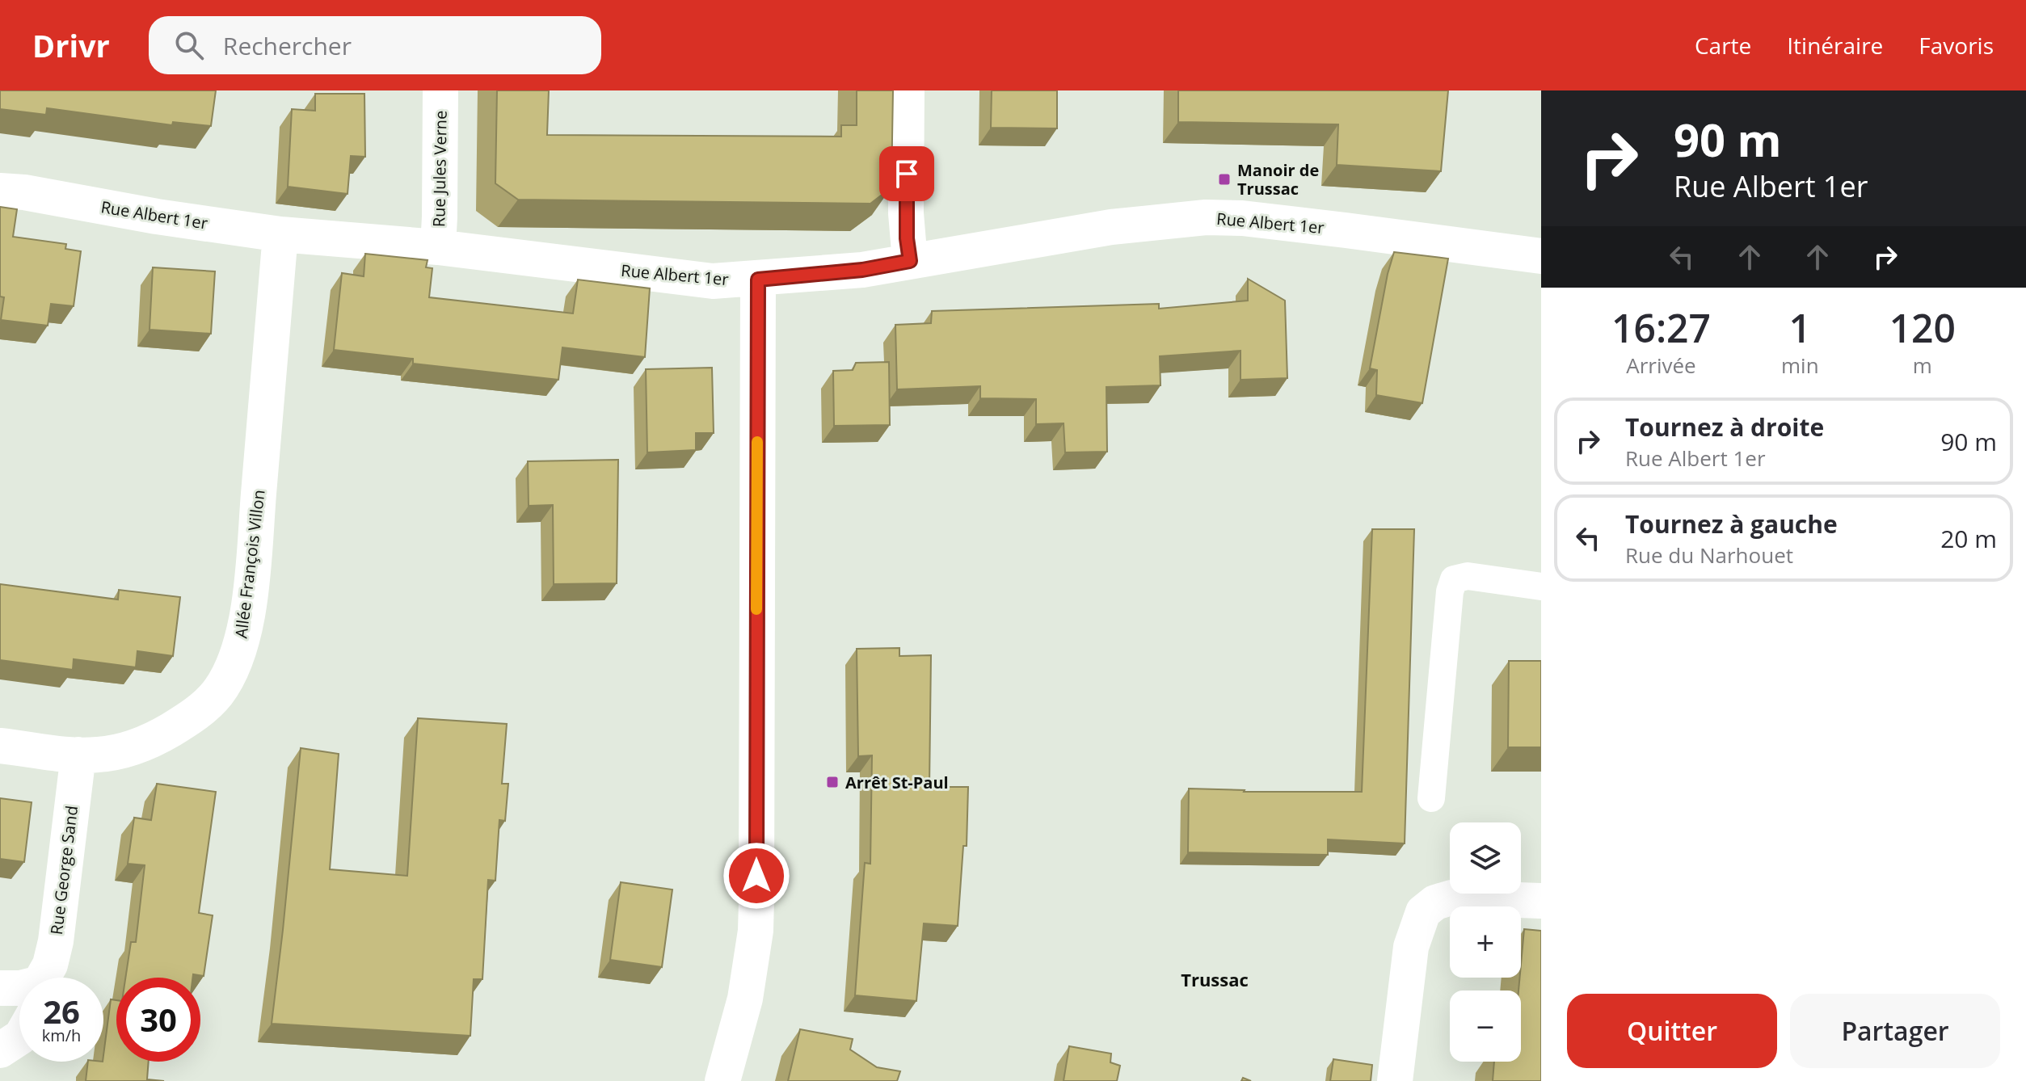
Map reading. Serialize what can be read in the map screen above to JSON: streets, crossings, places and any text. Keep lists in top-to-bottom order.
{
  "streets": {
    "street": [
      "Rue Jules Verne",
      "Rue Albert 1er",
      "Allée François Villon",
      "Rue George Sand"
    ]
  },
  "crossings": [
    ["Rue Jules Verne", "Rue Albert 1er"],
    ["Rue Albert 1er", "Allée François Villon"],
    ["Allée François Villon", "Rue George Sand"]
  ],
  "districts": ["Trussac"],
  "places": {
    "transit": ["Manoir de Trussac", "Arrêt St-Paul"]
  },
  "page": {
    "header": "Drivr",
    "search": "Rechercher",
    "nav": ["Carte", "Itinéraire", "Favoris"],
    "turn": ["90 m", "Rue Albert 1er"],
    "eta": [
      "16:27",
      "Arrivée",
      "1",
      "min",
      "120",
      "m"
    ],
    "list": [
      {
        "name": "Tournez à droite",
        "note": "Rue Albert 1er",
        "value": "90 m"
      },
      {
        "name": "Tournez à gauche",
        "note": "Rue du Narhouet",
        "value": "20 m"
      }
    ],
    "map_buttons": ["+", "−"],
    "speed": "26 km/h",
    "limit": "30",
    "buttons": ["Quitter", "Partager"]
  }
}
